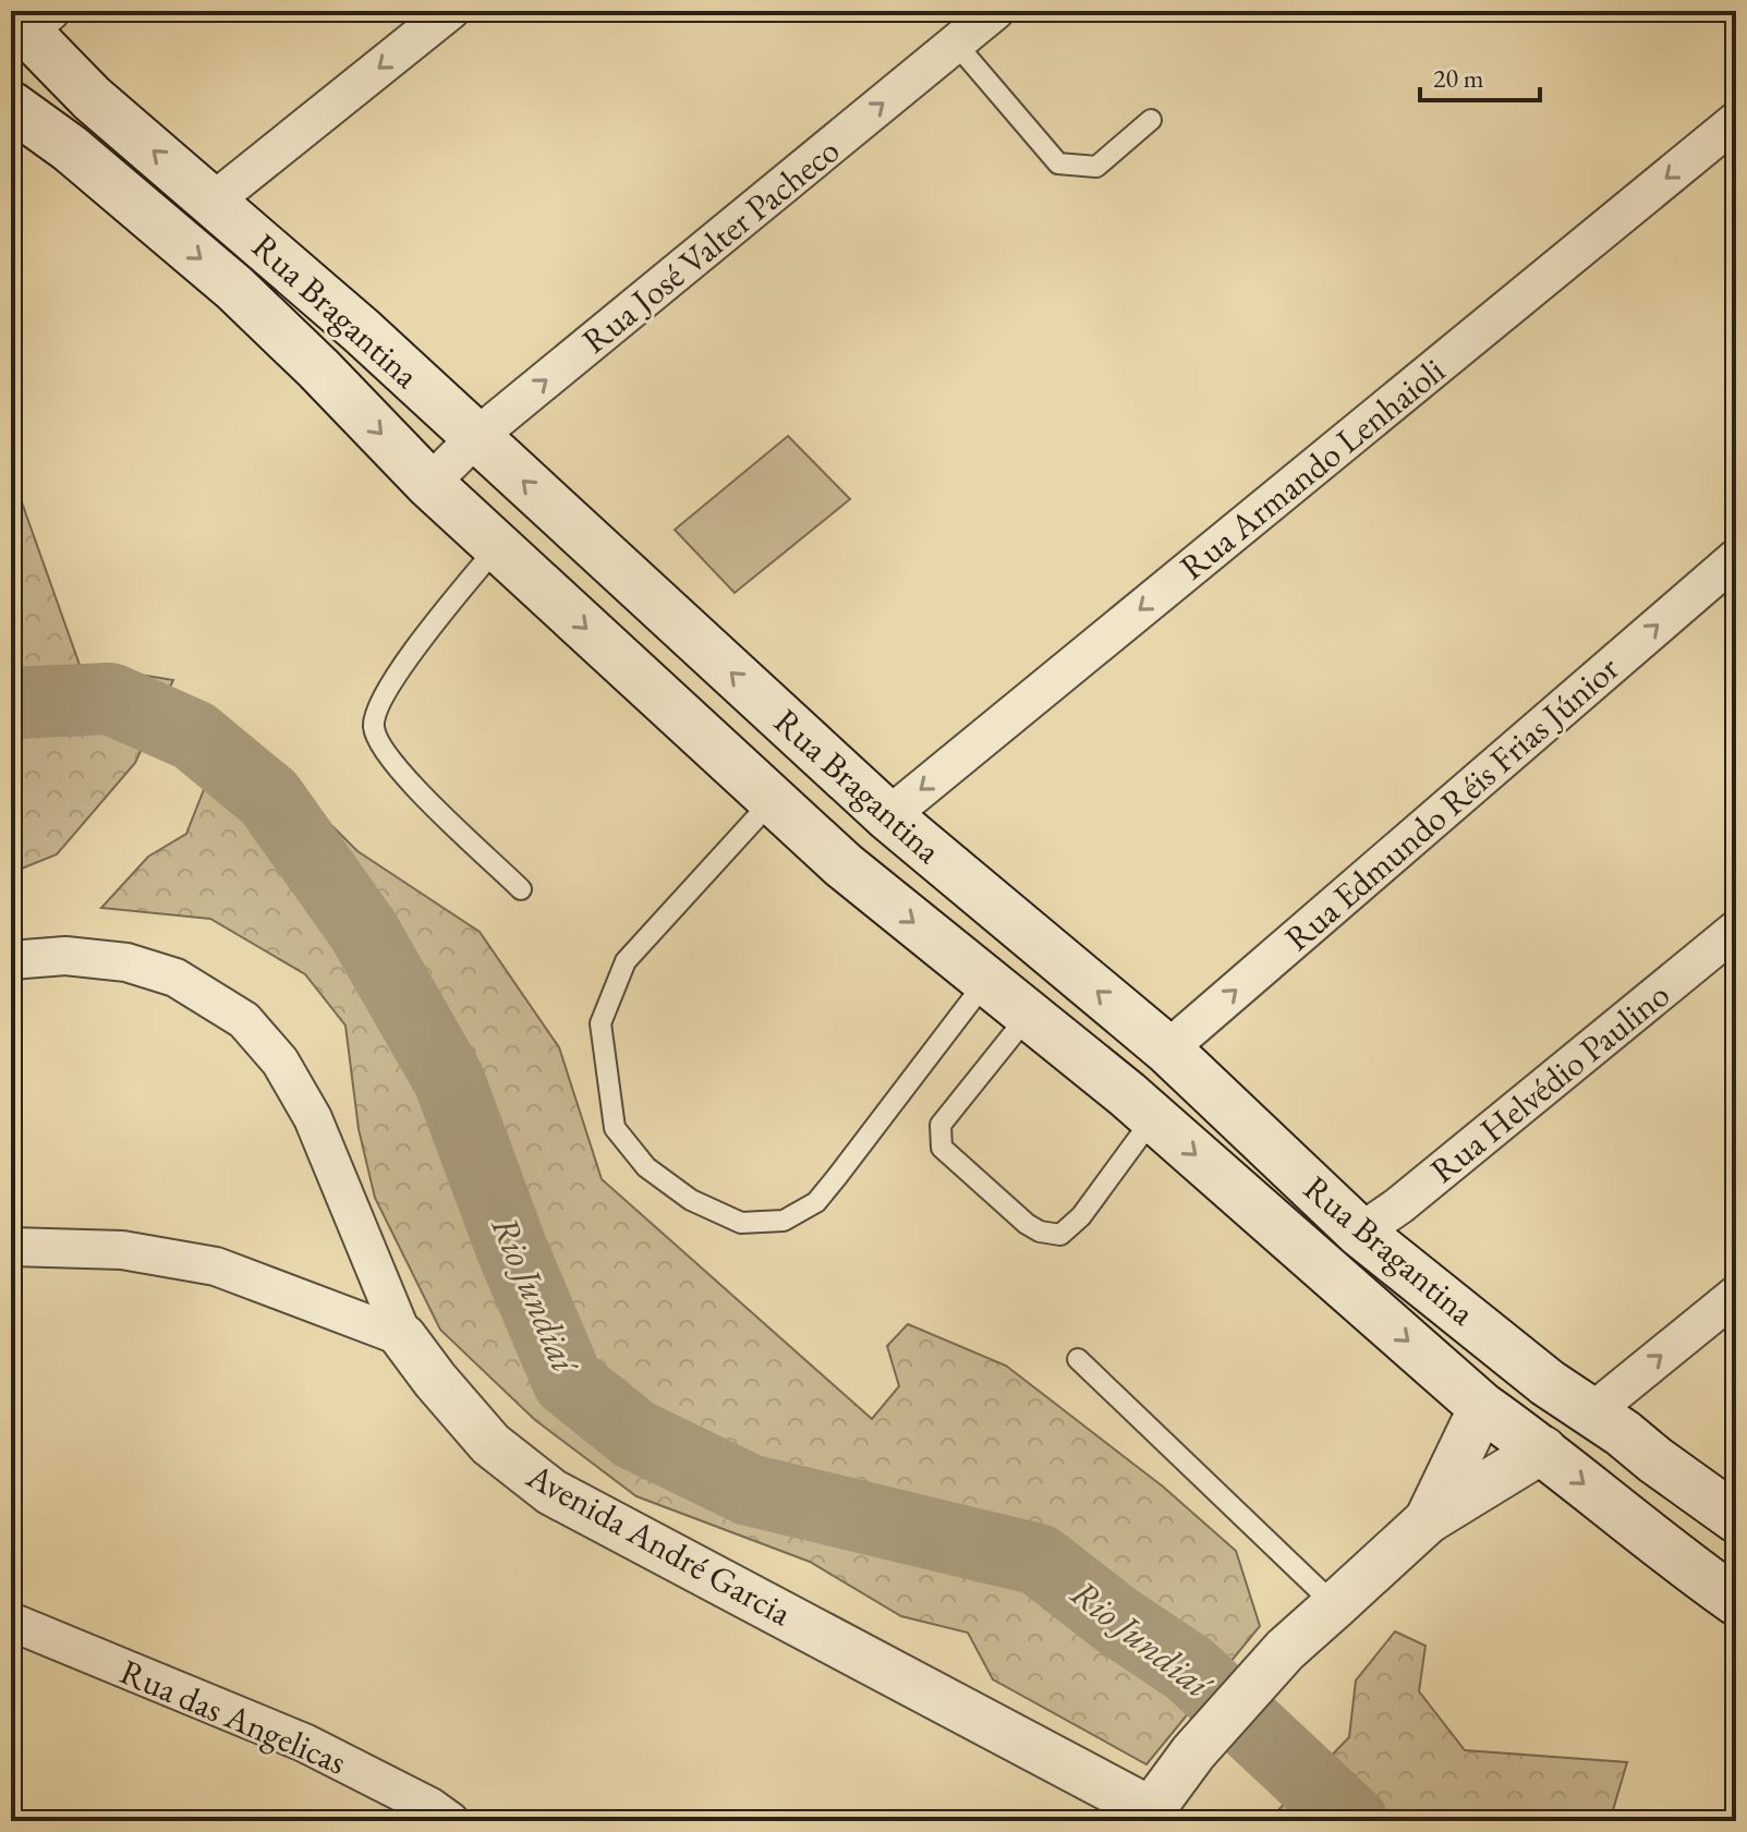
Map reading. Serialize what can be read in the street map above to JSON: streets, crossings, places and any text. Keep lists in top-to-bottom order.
{
  "streets": {
    "main road": ["Rua Bragantina"],
    "street": [
      "Rua José Valter Pacheco",
      "Rua Armando Lenhaioli",
      "Rua Edmundo Réis Frias Júnior",
      "Rua Helvédio Paulino",
      "Avenida André Garcia",
      "Rua das Angelicas"
    ]
  },
  "crossings": [
    ["Rua José Valter Pacheco", "Rua Bragantina"],
    ["Rua Bragantina", "Rua Armando Lenhaioli"],
    ["Rua Bragantina", "Rua Edmundo Réis Frias Júnior"],
    ["Rua Bragantina", "Rua Helvédio Paulino"]
  ],
  "one_way": ["Rua José Valter Pacheco", "Rua Armando Lenhaioli", "Rua Edmundo Réis Frias Júnior"],
  "water": ["Rio Jundiaí"],
  "scale_bar": "20 m"
}
